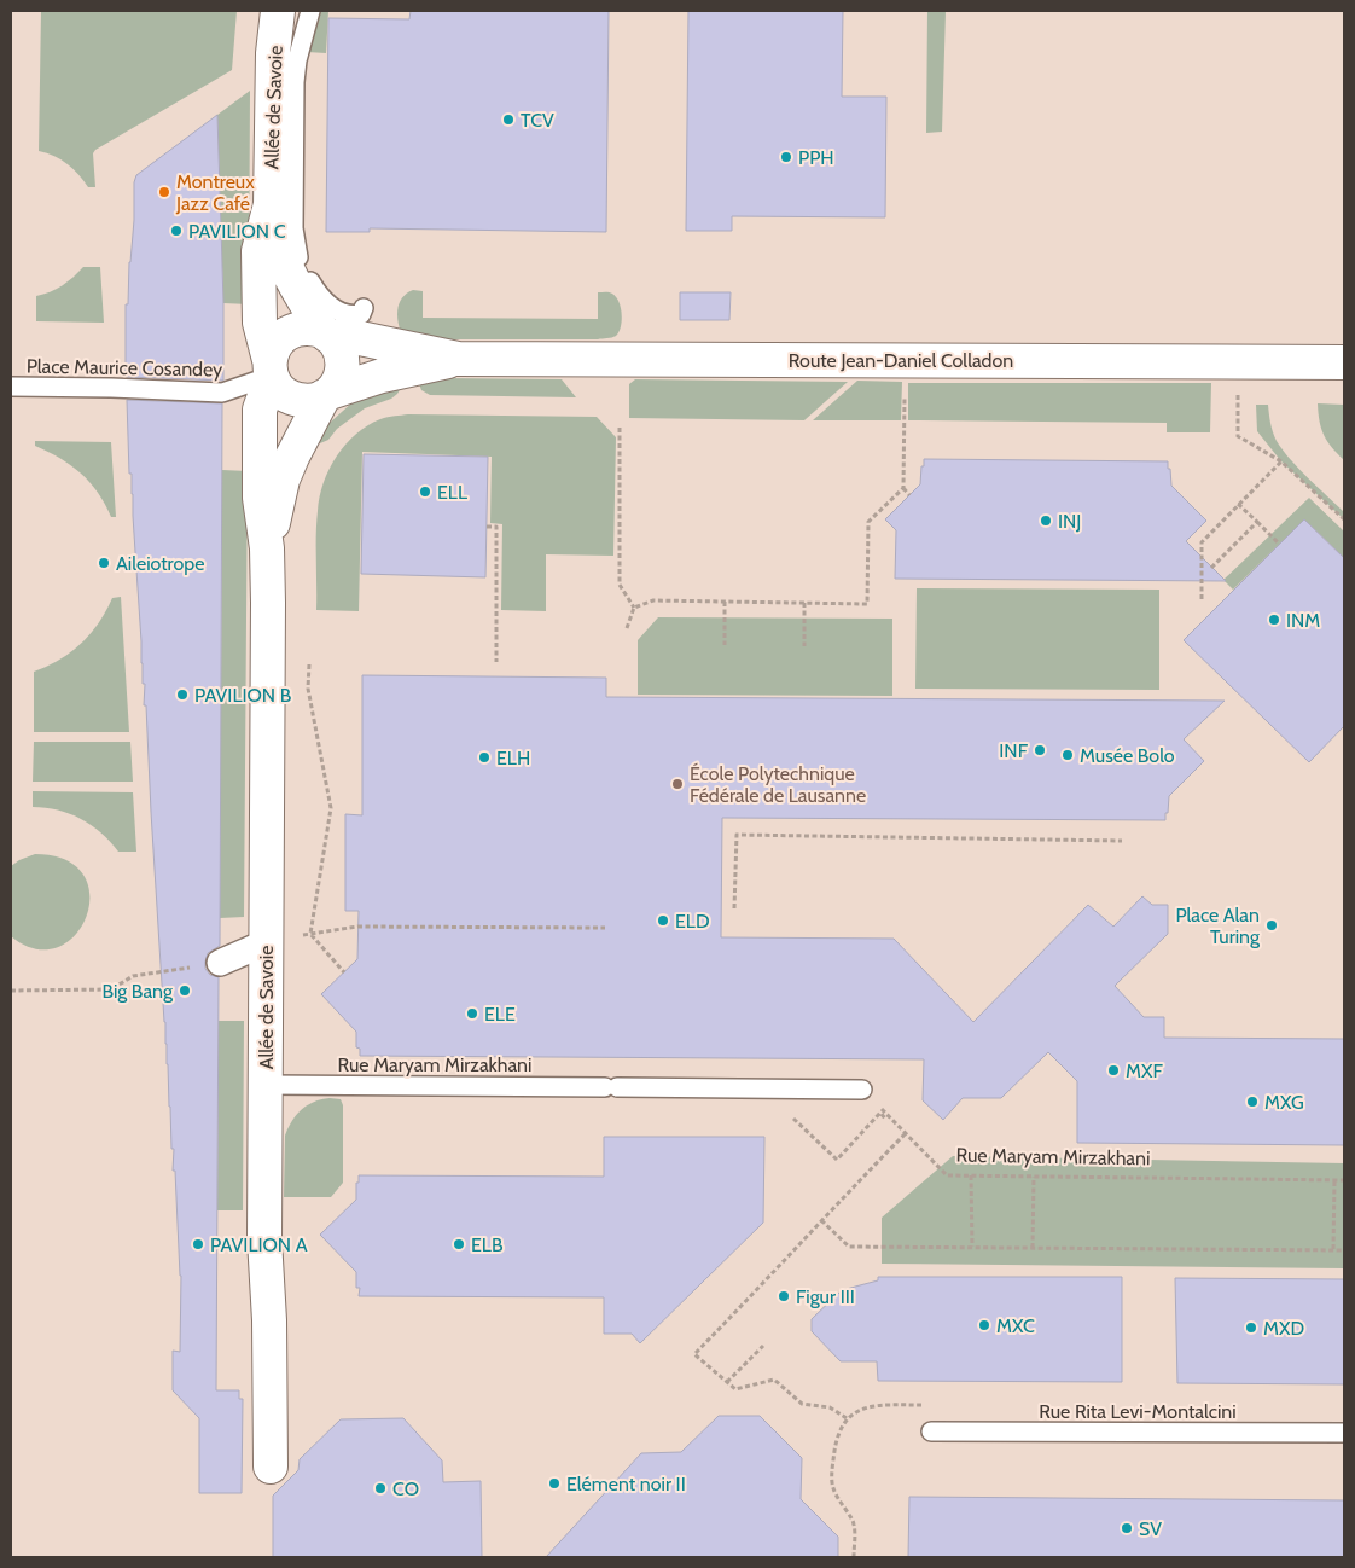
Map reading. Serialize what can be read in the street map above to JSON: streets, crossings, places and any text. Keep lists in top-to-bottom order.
{
  "streets": {
    "street": ["Allée de Savoie", "Route Jean-Daniel Colladon"],
    "lane": ["Place Maurice Cosandey", "Rue Maryam Mirzakhani", "Rue Rita Levi-Montalcini"]
  },
  "crossings": [
    ["Allée de Savoie", "Route Jean-Daniel Colladon"],
    ["Allée de Savoie", "Place Maurice Cosandey"],
    ["Allée de Savoie", "Rue Maryam Mirzakhani"],
    ["Route Jean-Daniel Colladon", "Place Maurice Cosandey"]
  ],
  "places": [
    "TCV",
    "PPH",
    "Montreux Jazz Café",
    "PAVILION C",
    "ELL",
    "INJ",
    "Aileiotrope",
    "INM",
    "PAVILION B",
    "INF",
    "Musée Bolo",
    "ELH",
    "École Polytechnique Fédérale de Lausanne",
    "ELD",
    "Place Alan Turing",
    "Big Bang",
    "ELE",
    "MXF",
    "MXG",
    "PAVILION A",
    "ELB",
    "Figur III",
    "MXC",
    "MXD",
    "Elément noir II",
    "CO",
    "SV"
  ]
}
